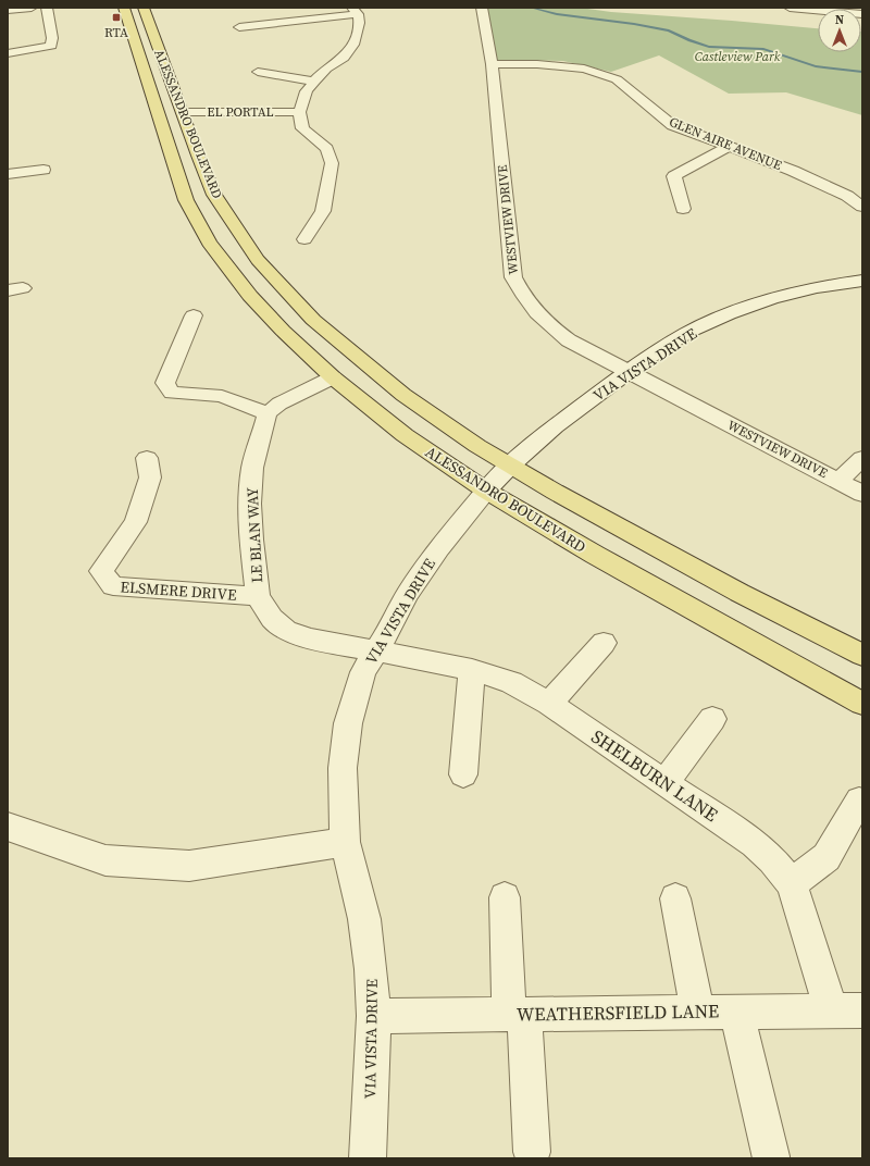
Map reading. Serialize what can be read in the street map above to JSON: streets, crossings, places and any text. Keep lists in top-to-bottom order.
{
  "streets": {
    "main road": ["ALESSANDRO BOULEVARD"],
    "street": [
      "EL PORTAL",
      "GLEN AIRE AVENUE",
      "WESTVIEW DRIVE",
      "VIA VISTA DRIVE",
      "LE BLAN WAY",
      "ELSMERE DRIVE",
      "SHELBURN LANE",
      "WEATHERSFIELD LANE"
    ]
  },
  "crossings": [
    ["EL PORTAL", "ALESSANDRO BOULEVARD"],
    ["ALESSANDRO BOULEVARD", "VIA VISTA DRIVE"],
    ["GLEN AIRE AVENUE", "WESTVIEW DRIVE"],
    ["WESTVIEW DRIVE", "VIA VISTA DRIVE"],
    ["VIA VISTA DRIVE", "LE BLAN WAY"],
    ["VIA VISTA DRIVE", "SHELBURN LANE"],
    ["VIA VISTA DRIVE", "WEATHERSFIELD LANE"],
    ["LE BLAN WAY", "ELSMERE DRIVE"],
    ["LE BLAN WAY", "SHELBURN LANE"],
    ["SHELBURN LANE", "WEATHERSFIELD LANE"]
  ],
  "parks": ["Castleview Park"],
  "places": {
    "transit": ["RTA"]
  },
  "north": "top"
}
